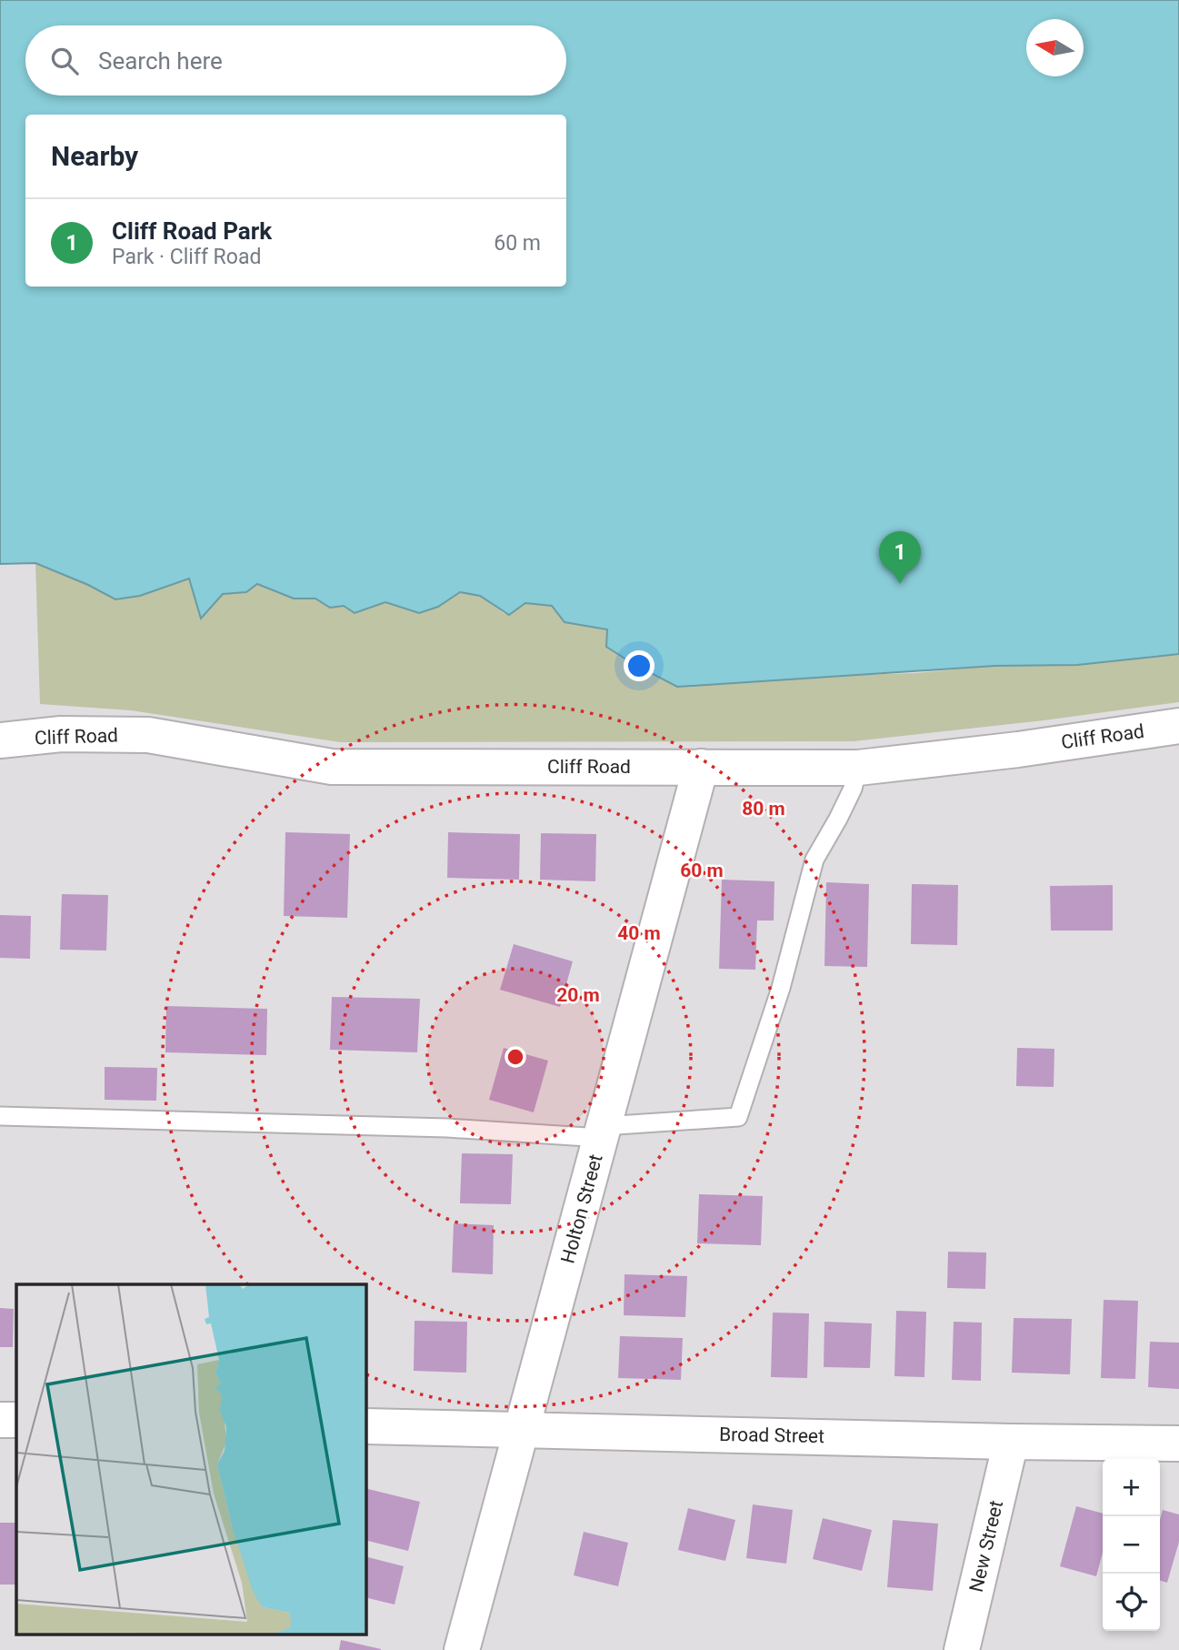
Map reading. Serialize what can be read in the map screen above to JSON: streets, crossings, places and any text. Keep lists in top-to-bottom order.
{
  "streets": {
    "street": [
      "Cliff Road",
      "Holton Street",
      "Broad Street",
      "New Street"
    ]
  },
  "crossings": [
    ["Cliff Road", "Holton Street"],
    ["Holton Street", "Broad Street"],
    ["Broad Street", "New Street"]
  ],
  "north": "left",
  "page": {
    "search": "Search here",
    "heading": "Nearby",
    "list": [
      {
        "mark": "1",
        "name": "Cliff Road Park",
        "note": "Park · Cliff Road",
        "value": "60 m"
      }
    ],
    "pins": "1",
    "map_buttons": ["+", "−"]
  },
  "rings": [
    "80 m",
    "60 m",
    "40 m",
    "20 m"
  ]
}
